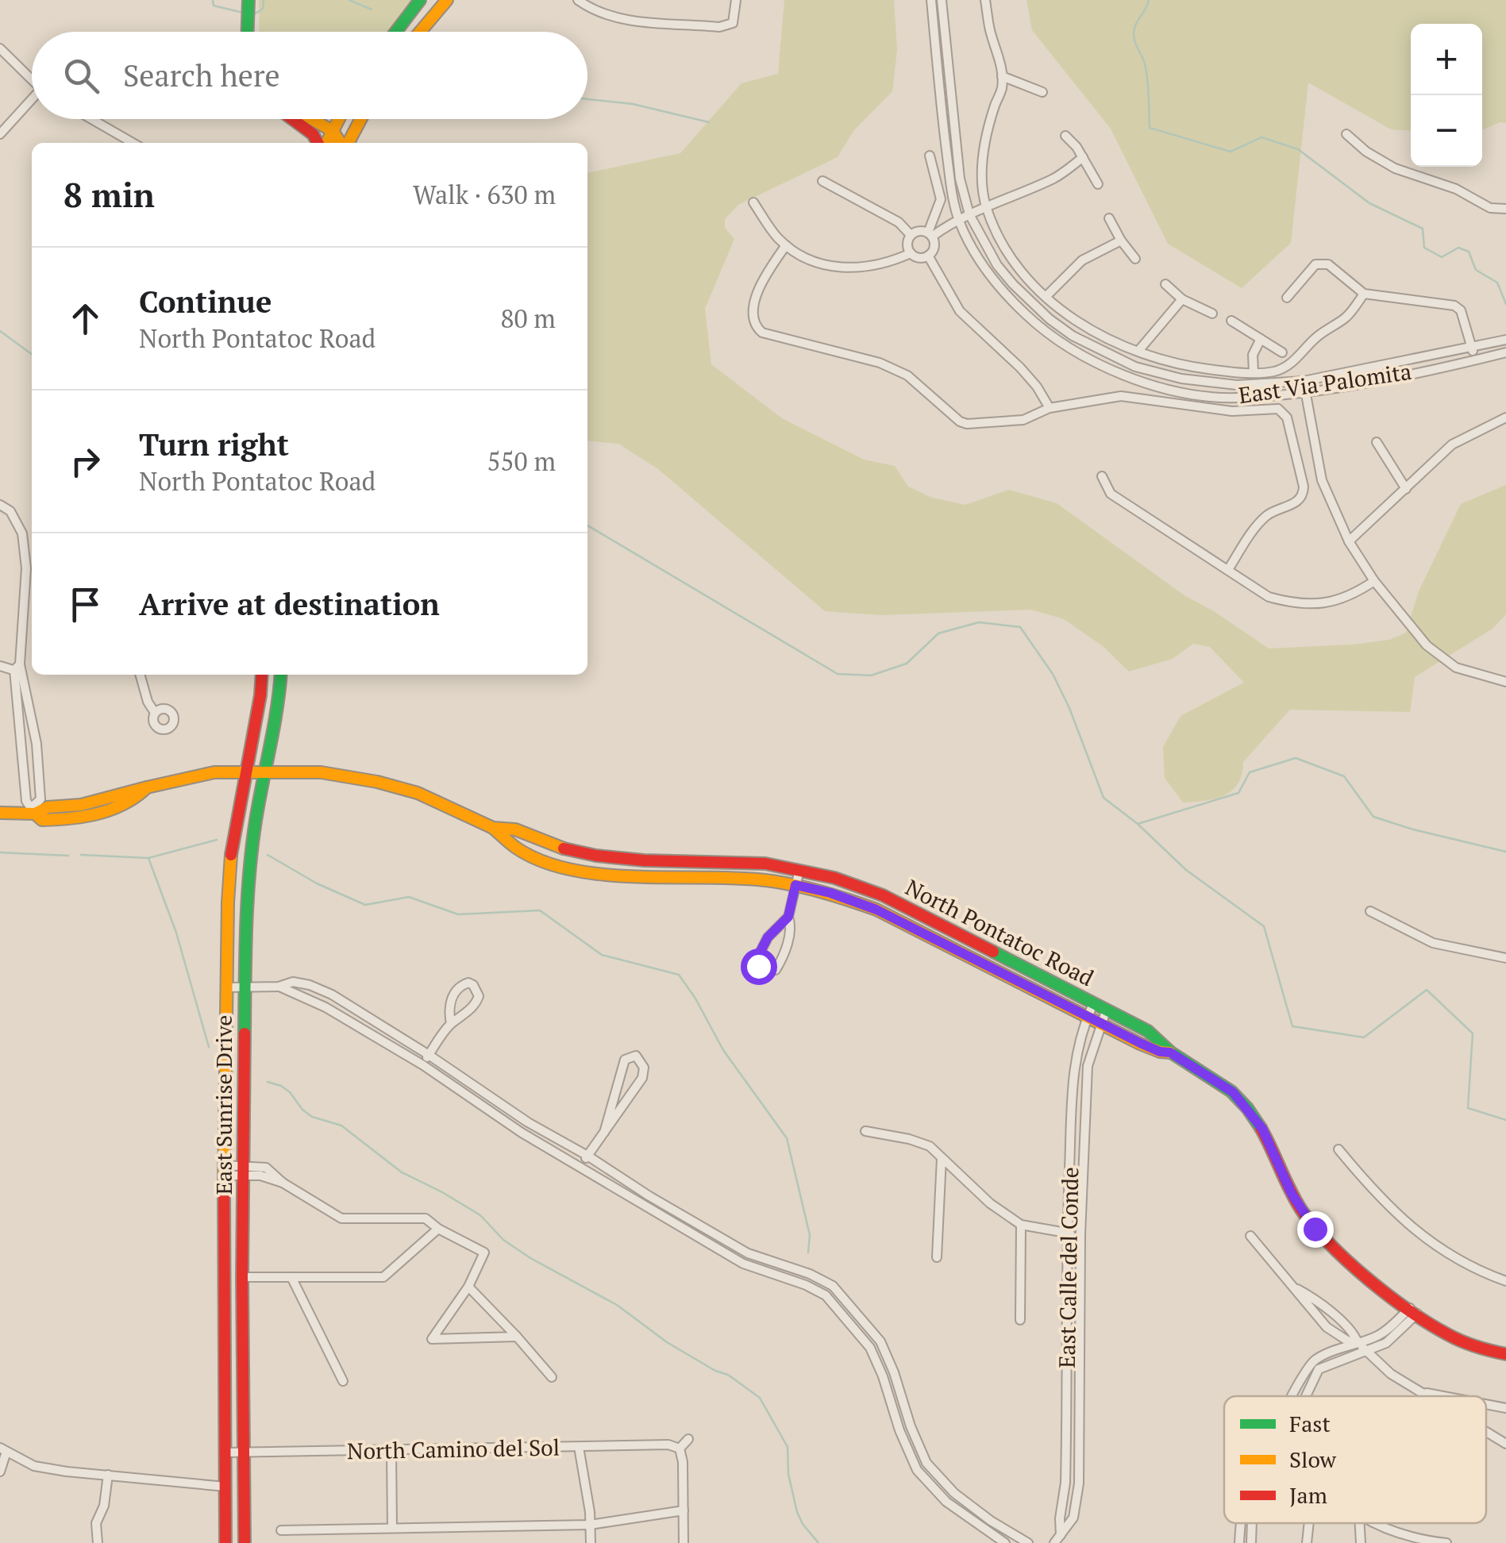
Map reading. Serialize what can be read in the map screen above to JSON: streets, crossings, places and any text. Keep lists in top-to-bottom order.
{
  "streets": {
    "street": [
      "East Via Palomita",
      "North Pontatoc Road",
      "East Sunrise Drive",
      "East Calle del Conde",
      "North Camino del Sol"
    ]
  },
  "crossings": [
    ["North Pontatoc Road", "East Sunrise Drive"],
    ["North Pontatoc Road", "East Calle del Conde"],
    ["East Sunrise Drive", "North Camino del Sol"]
  ],
  "legend": ["Fast", "Slow", "Jam"],
  "page": {
    "map_buttons": ["+", "−"],
    "search": "Search here",
    "heading": ["8 min", "Walk · 630 m"],
    "list": [
      ["Continue", "North Pontatoc Road", "80 m"],
      ["Turn right", "North Pontatoc Road", "550 m"],
      "Arrive at destination"
    ]
  }
}
